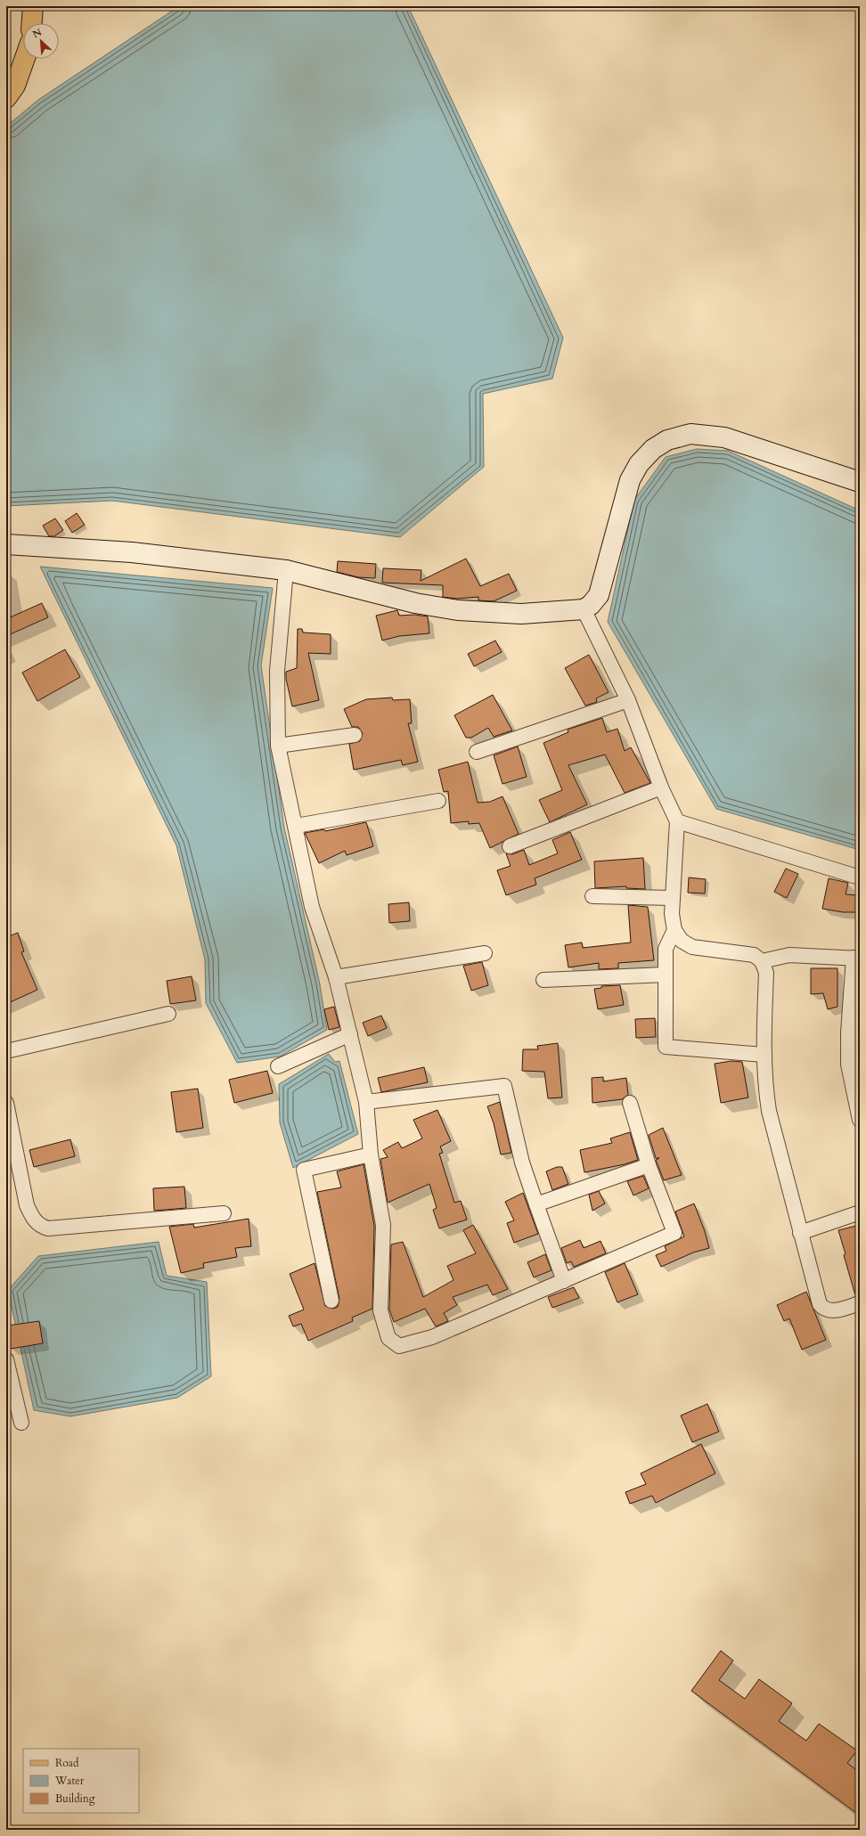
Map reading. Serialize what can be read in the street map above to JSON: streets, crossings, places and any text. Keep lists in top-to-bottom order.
{
  "legend": ["Road", "Water", "Building"],
  "north": "top left"
}
